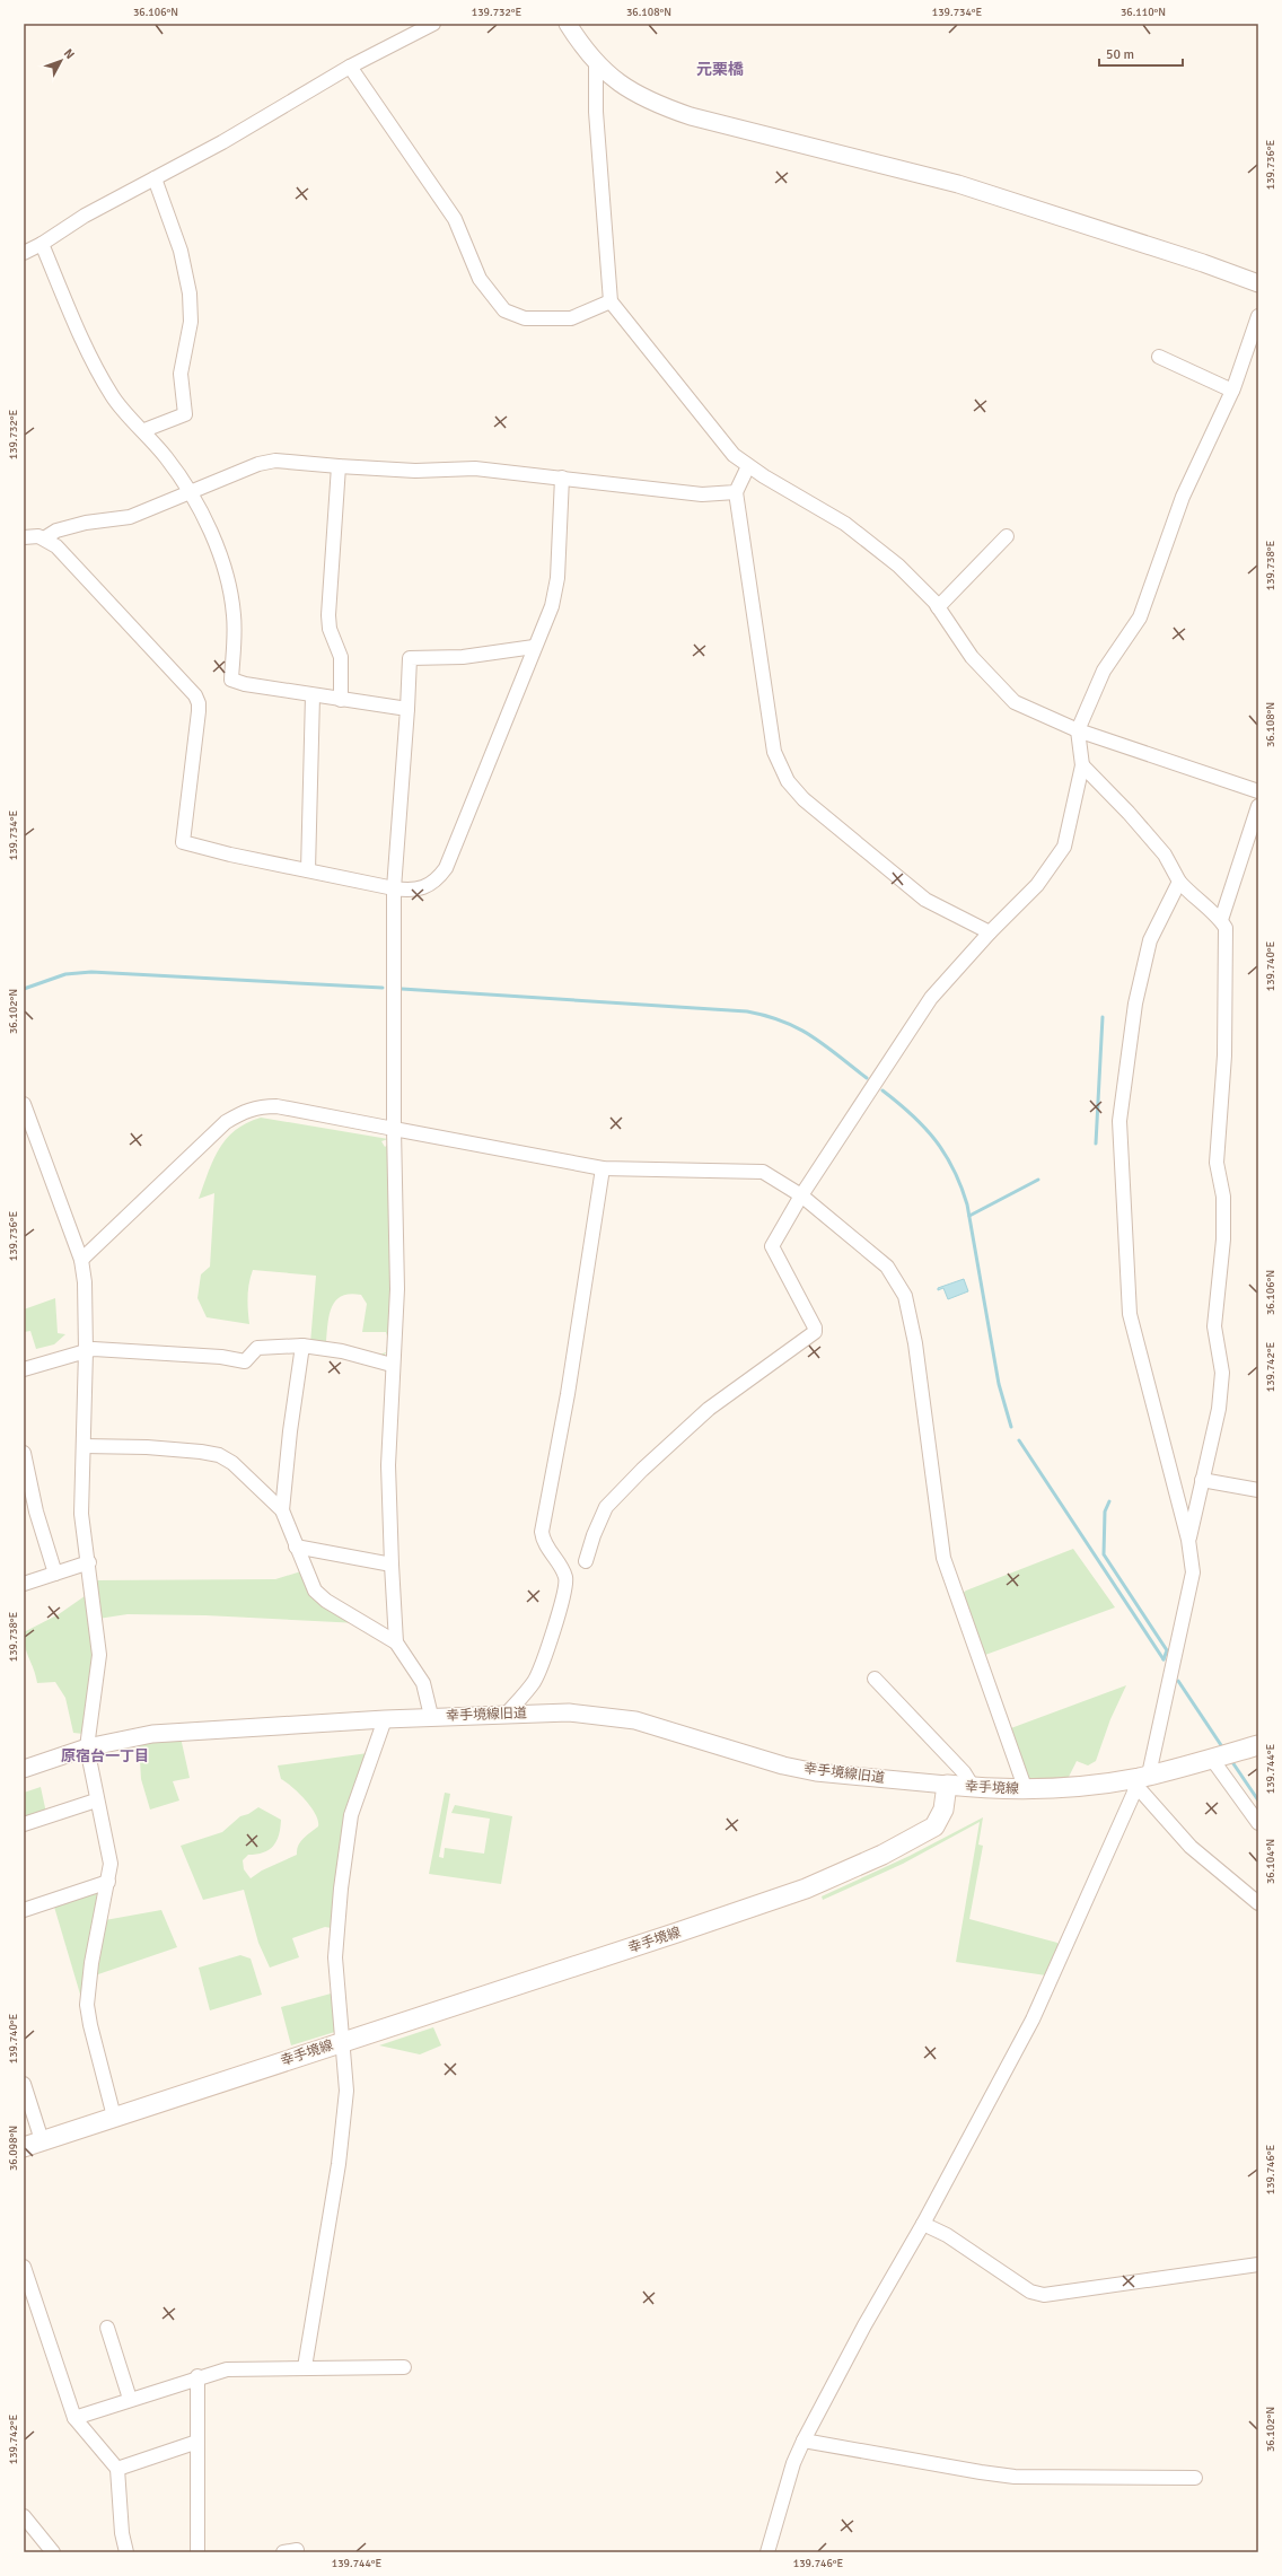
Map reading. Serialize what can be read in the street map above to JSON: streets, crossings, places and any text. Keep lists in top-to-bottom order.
{
  "streets": {
    "main road": ["幸手境線"],
    "street": ["幸手境線旧道"]
  },
  "crossings": [
    ["幸手境線旧道", "幸手境線"]
  ],
  "districts": ["元栗橋", "原宿台一丁目"],
  "scale_bar": "50 m",
  "north": "top right",
  "coordinates": [
    "36.106°N",
    "139.732°E",
    "36.108°N",
    "139.734°E",
    "36.110°N",
    "139.736°E",
    "139.738°E",
    "139.740°E",
    "36.102°N",
    "139.742°E",
    "139.744°E",
    "36.104°N",
    "36.098°N",
    "139.746°E"
  ]
}
